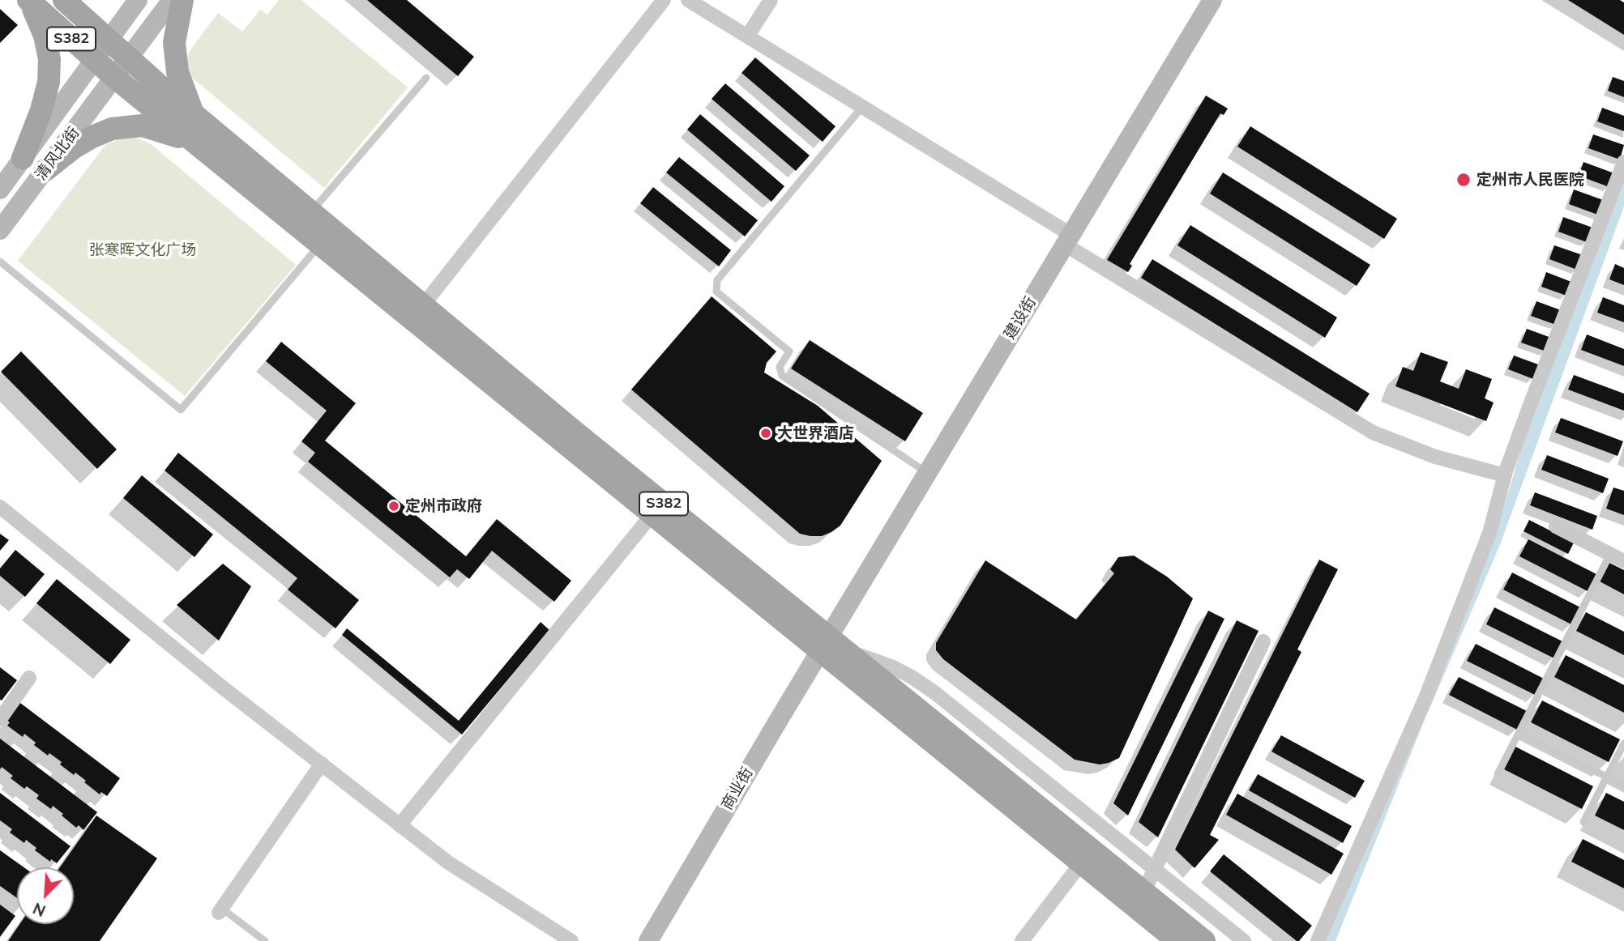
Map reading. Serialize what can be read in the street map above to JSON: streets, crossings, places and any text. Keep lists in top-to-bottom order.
{
  "streets": {
    "main road": ["S382"],
    "street": ["清风北街", "建设街", "商业街"]
  },
  "crossings": [
    ["S382", "清风北街"],
    ["S382", "建设街"],
    ["S382", "商业街"],
    ["建设街", "商业街"]
  ],
  "parks": ["张寒晖文化广场"],
  "places": ["定州市人民医院", "大世界酒店", "定州市政府"],
  "north": "bottom left"
}
